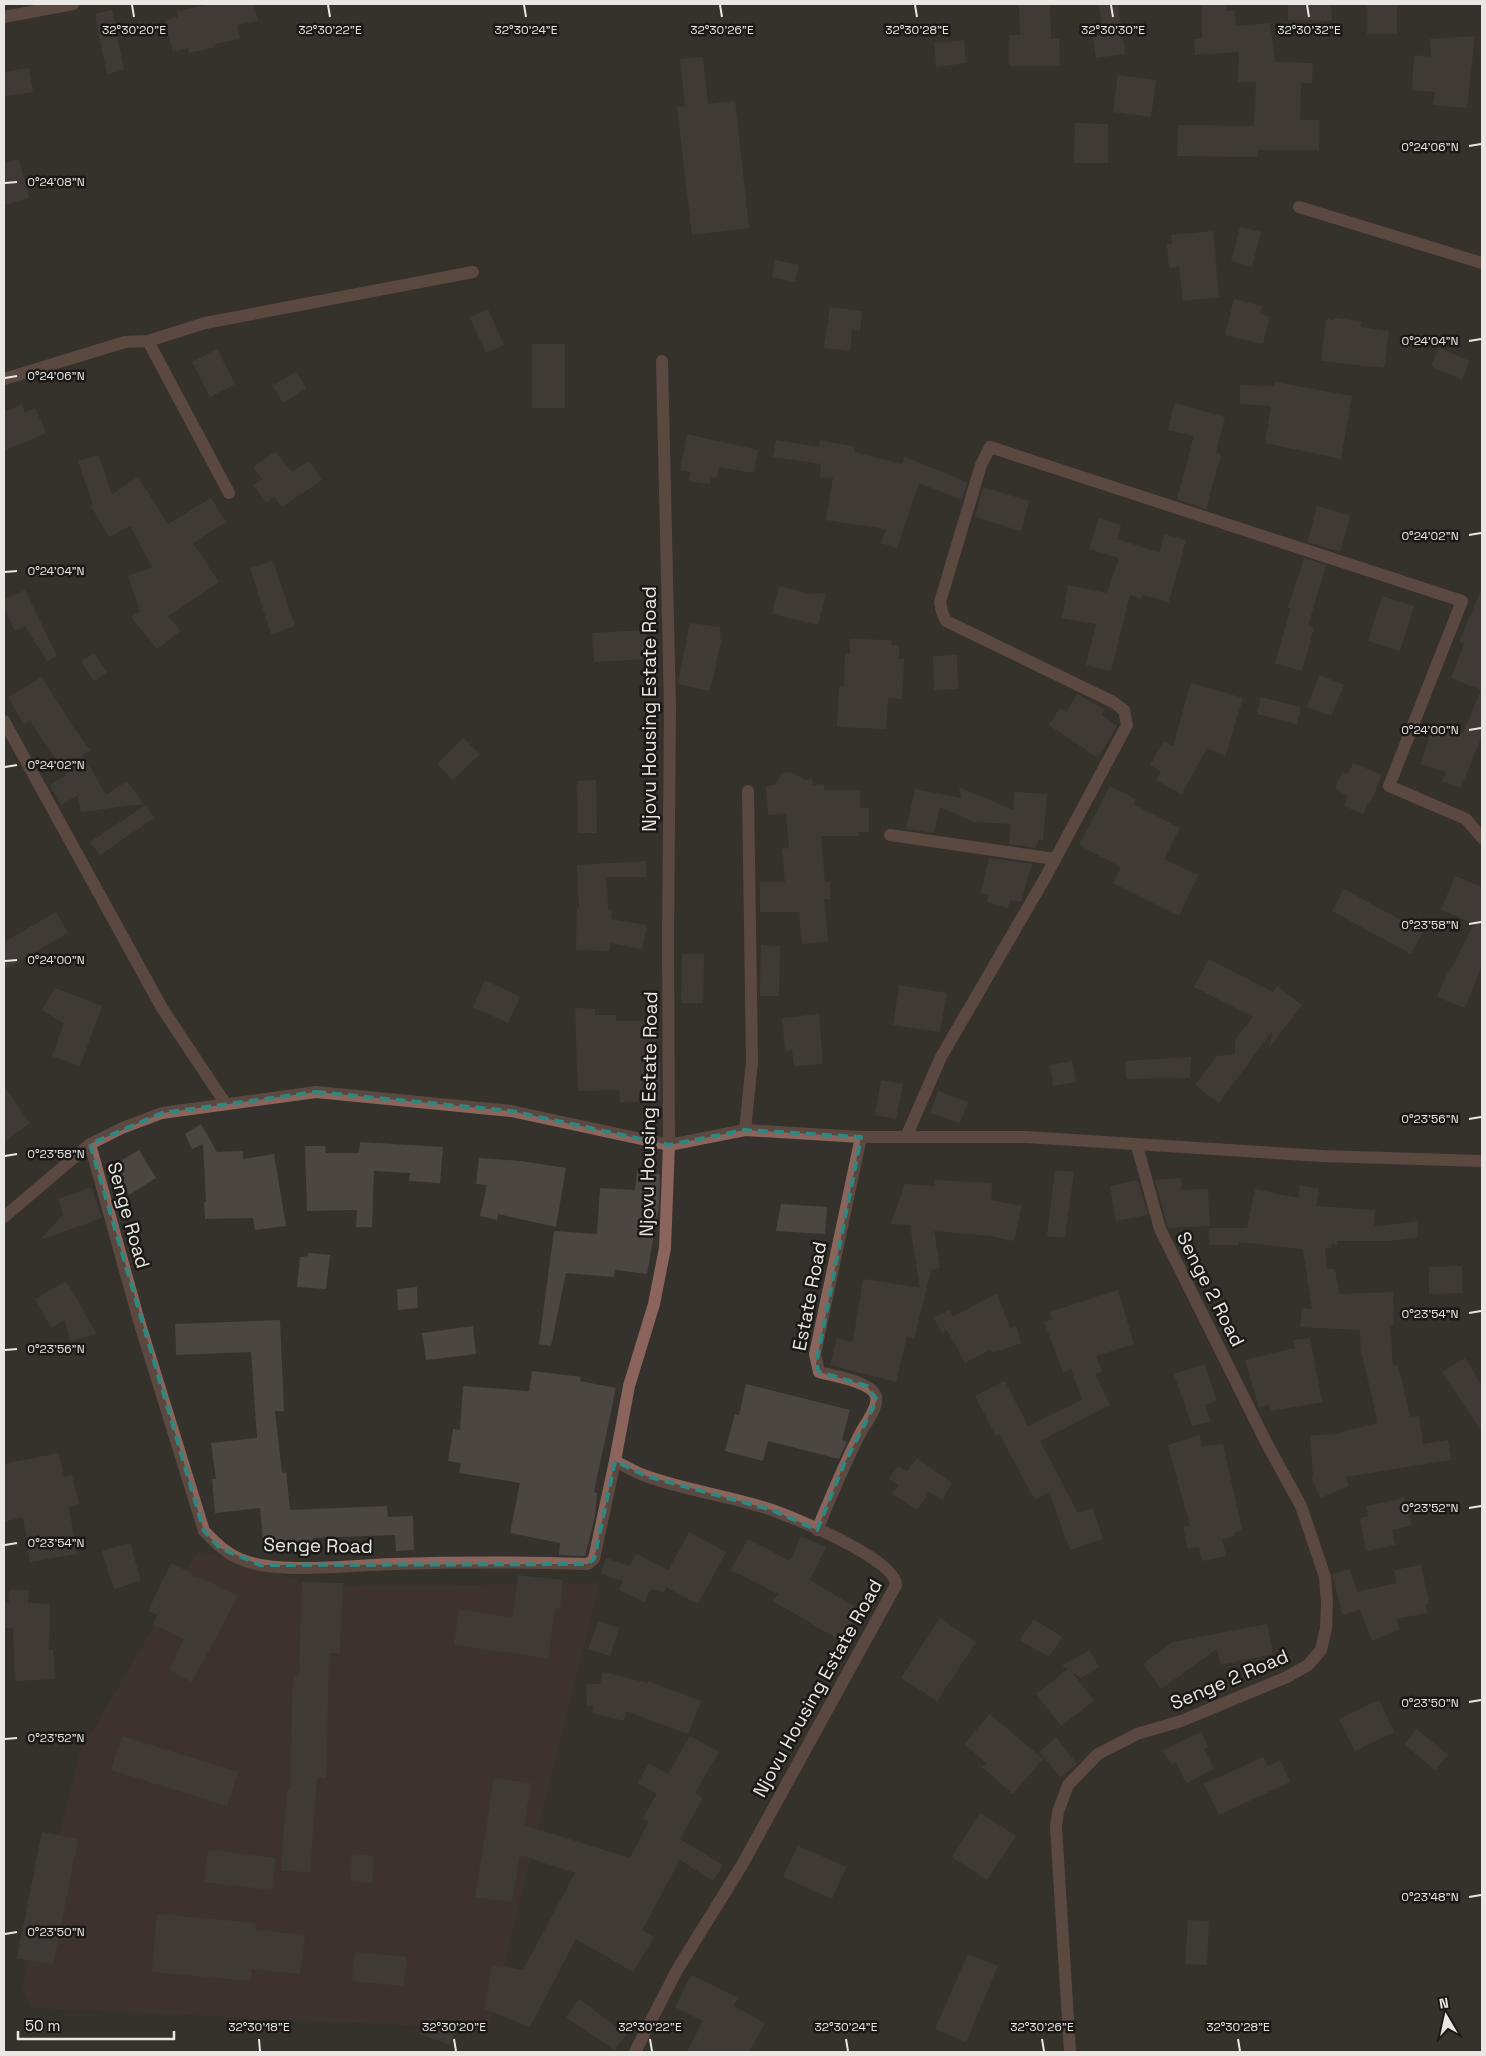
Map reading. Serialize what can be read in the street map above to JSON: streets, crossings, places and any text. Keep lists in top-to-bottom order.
{
  "streets": {
    "street": [
      "Njovu Housing Estate Road",
      "Senge Road",
      "Senge 2 Road",
      "Estate Road"
    ]
  },
  "crossings": [
    ["Njovu Housing Estate Road", "Senge Road"],
    ["Njovu Housing Estate Road", "Estate Road"]
  ],
  "scale_bar": "50 m",
  "north": "top",
  "coordinates": [
    "32°30'32\"E",
    "32°30'20\"E",
    "32°30'22\"E",
    "32°30'24\"E",
    "32°30'26\"E",
    "32°30'28\"E",
    "32°30'30\"E",
    "0°24'06\"N",
    "0°24'08\"N",
    "0°24'04\"N",
    "0°24'02\"N",
    "0°24'00\"N",
    "0°23'58\"N",
    "0°23'56\"N",
    "0°23'54\"N",
    "0°23'52\"N",
    "0°23'50\"N",
    "0°23'48\"N",
    "32°30'18\"E"
  ]
}
